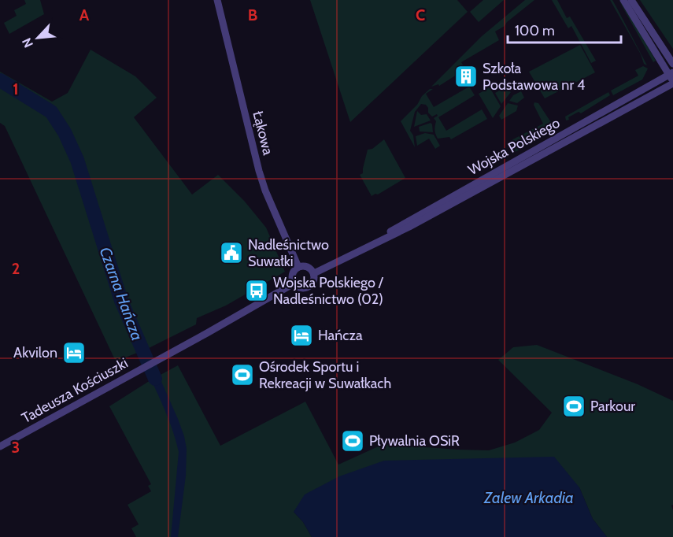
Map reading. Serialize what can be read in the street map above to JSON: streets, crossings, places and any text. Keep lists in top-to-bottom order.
{
  "streets": {
    "street": ["Łąkowa", "Wojska Polskiego", "Tadeusza Kościuszki"]
  },
  "crossings": [
    ["Łąkowa", "Tadeusza Kościuszki"]
  ],
  "water": ["Czarna Hańcza", "Zalew Arkadia"],
  "places": {
    "building": ["Szkoła Podstawowa nr 4"],
    "public building": ["Nadleśnictwo Suwałki"],
    "bus stop": ["Wojska Polskiego / Nadleśnictwo (02)"],
    "hotel": ["Hańcza", "Akvilon"],
    "sports": ["Ośrodek Sportu i Rekreacji w Suwałkach", "Parkour", "Pływalnia OSiR"]
  },
  "scale_bar": "100 m",
  "north": "bottom left",
  "grid": {
    "columns": ["A", "B", "C"],
    "rows": ["1", "2", "3"]
  }
}
